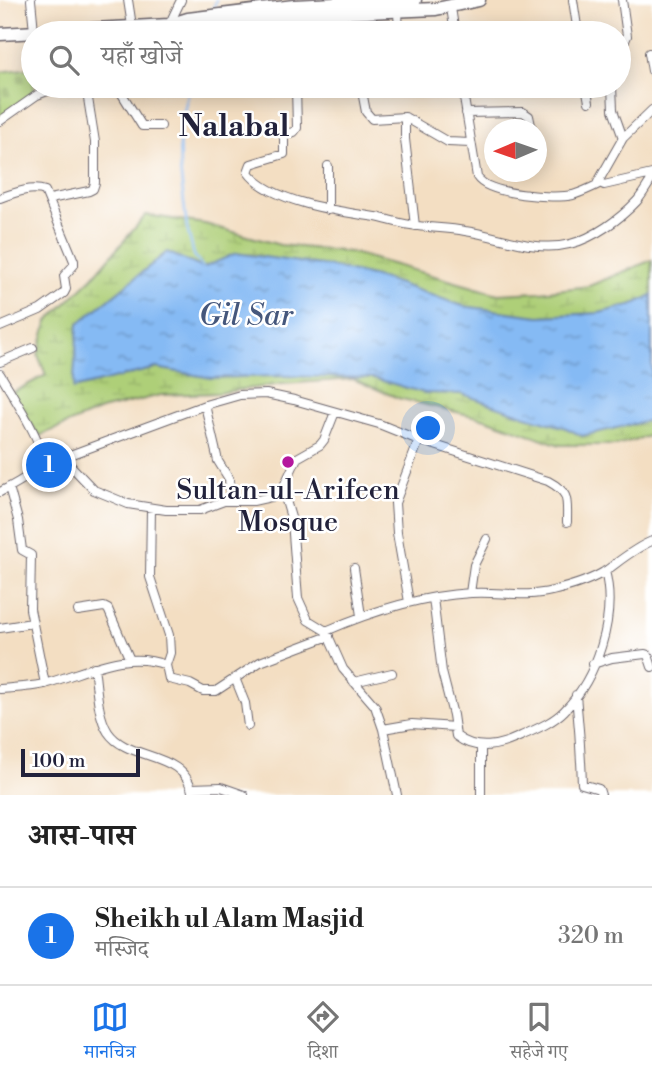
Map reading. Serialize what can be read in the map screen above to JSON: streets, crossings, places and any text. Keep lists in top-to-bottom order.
{
  "districts": ["Nalabal"],
  "water": ["Gil Sar"],
  "places": ["Sultan-ul-Arifeen Mosque"],
  "scale_bar": "100 m",
  "north": "left",
  "page": {
    "search": "यहाँ खोजें",
    "pins": "1",
    "scale": "100 m",
    "heading": "आस-पास",
    "list": [
      {
        "mark": "1",
        "name": "Sheikh ul Alam Masjid",
        "note": "मस्जिद",
        "value": "320 m"
      }
    ],
    "nav": ["मानचित्र", "दिशा", "सहेजे गए"]
  }
}
